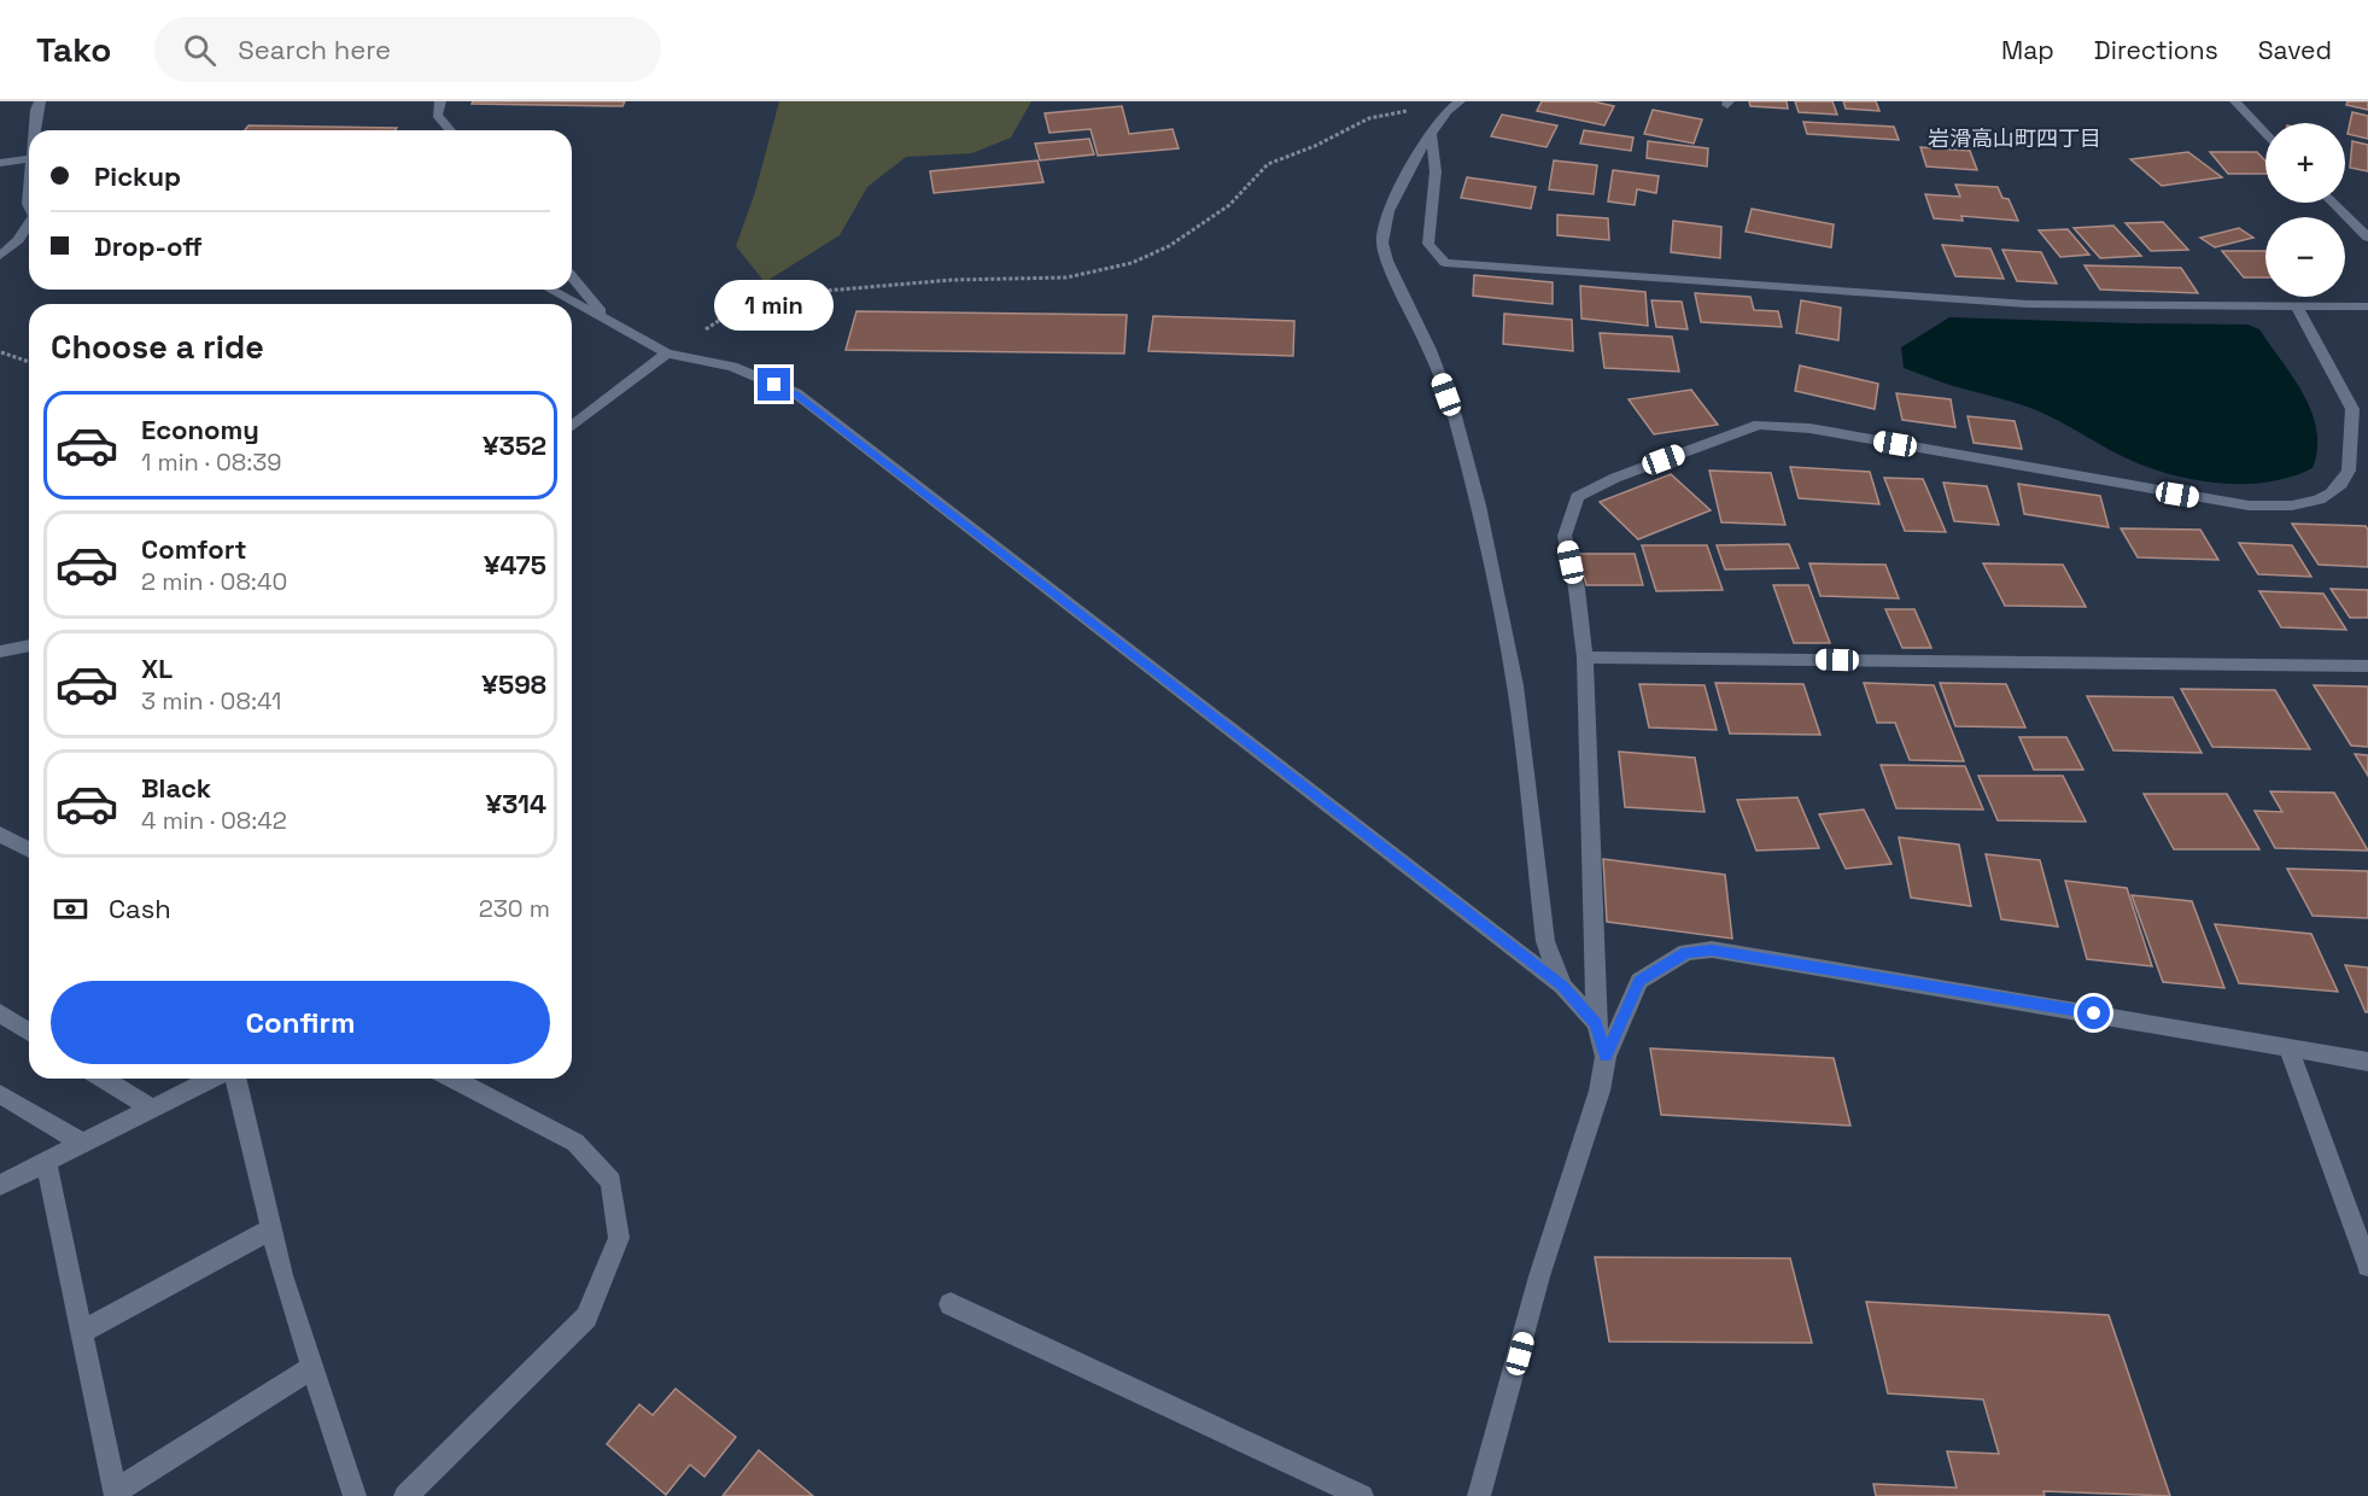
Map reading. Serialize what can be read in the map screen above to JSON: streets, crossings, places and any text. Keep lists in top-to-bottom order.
{
  "districts": ["岩滑高山町四丁目"],
  "page": {
    "header": "Tako",
    "search": "Search here",
    "nav": ["Map", "Directions", "Saved"],
    "map_buttons": ["+", "−"],
    "banner": ["Pickup", "Drop-off"],
    "bubble": "1 min",
    "heading": "Choose a ride",
    "list": [
      {
        "name": "Economy",
        "note": "1 min · 08:39",
        "value": "¥352"
      },
      {
        "name": "Comfort",
        "note": "2 min · 08:40",
        "value": "¥475"
      },
      {
        "name": "XL",
        "note": "3 min · 08:41",
        "value": "¥598"
      },
      {
        "name": "Black",
        "note": "4 min · 08:42",
        "value": "¥314"
      }
    ],
    "pay": ["Cash", "230 m"],
    "buttons": "Confirm"
  }
}
